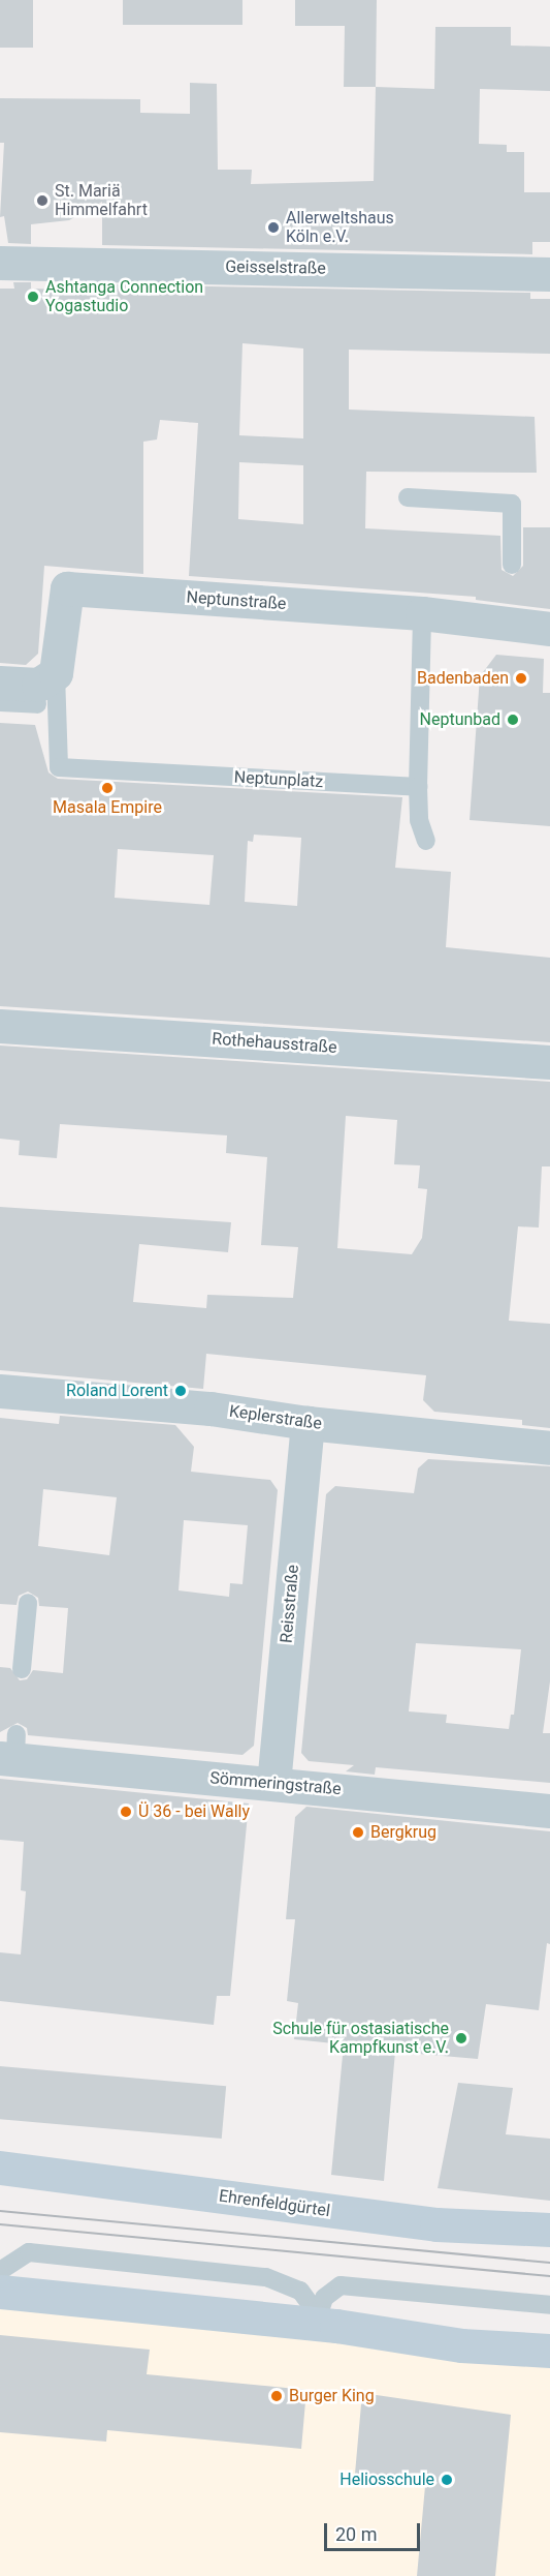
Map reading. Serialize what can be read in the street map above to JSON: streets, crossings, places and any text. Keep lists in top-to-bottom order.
{
  "streets": {
    "main road": ["Ehrenfeldgürtel"],
    "street": [
      "Geisselstraße",
      "Neptunstraße",
      "Rothehausstraße",
      "Keplerstraße",
      "Reisstraße",
      "Sömmeringstraße"
    ],
    "lane": ["Neptunplatz"]
  },
  "crossings": [
    ["Neptunstraße", "Neptunplatz"],
    ["Keplerstraße", "Reisstraße"],
    ["Reisstraße", "Sömmeringstraße"]
  ],
  "places": [
    "St. Mariä Himmelfahrt",
    "Allerweltshaus Köln e.V.",
    "Ashtanga Connection Yogastudio",
    "Badenbaden",
    "Neptunbad",
    "Masala Empire",
    "Roland Lorent",
    "Ü 36 - bei Wally",
    "Bergkrug",
    "Schule für ostasiatische Kampfkunst e.V.",
    "Burger King",
    "Heliosschule"
  ],
  "scale_bar": "20 m"
}
